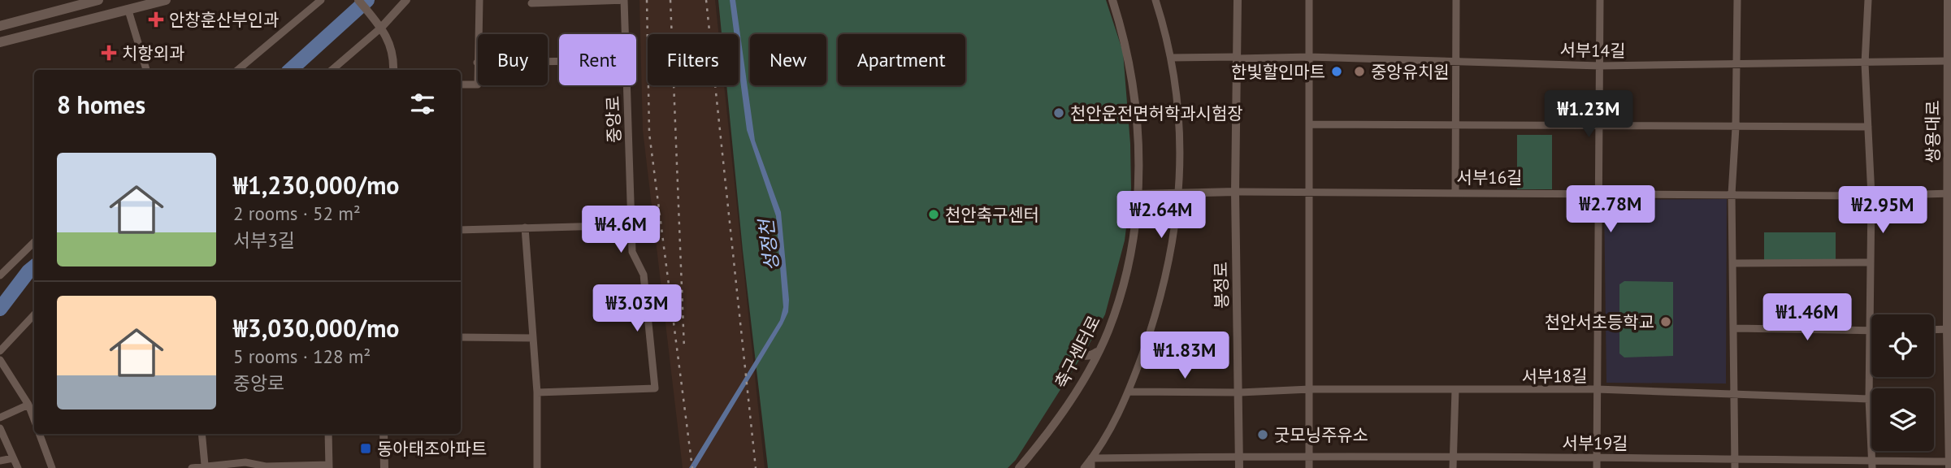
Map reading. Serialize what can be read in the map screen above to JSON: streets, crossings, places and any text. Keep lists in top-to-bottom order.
{
  "streets": {
    "main road": ["쌍용대로"],
    "street": [
      "서부14길",
      "중앙로",
      "서부16길",
      "봉정로",
      "축구센터로",
      "서부18길",
      "서부19길"
    ]
  },
  "crossings": [
    ["서부14길", "쌍용대로"],
    ["서부14길", "봉정로"],
    ["쌍용대로", "서부16길"],
    ["쌍용대로", "서부19길"],
    ["서부16길", "봉정로"],
    ["봉정로", "서부18길"],
    ["봉정로", "서부19길"]
  ],
  "water": ["성정천"],
  "places": {
    "health": ["안창훈산부인과", "치항외과"],
    "other": [
      "한빛할인마트",
      "중앙유치원",
      "천안운전면허학과시험장",
      "천안축구센터",
      "천안서초등학교",
      "굿모닝주유소"
    ],
    "transit": ["동아태조아파트"]
  },
  "page": {
    "chip": [
      "Buy",
      "Rent",
      "Filters",
      "New",
      "Apartment"
    ],
    "heading": "8 homes",
    "price": [
      "₩1.23M",
      "₩2.78M",
      "₩2.95M",
      "₩2.64M",
      "₩4.6M",
      "₩3.03M",
      "₩1.46M",
      "₩1.83M"
    ],
    "list": [
      {
        "name": "₩1,230,000/mo",
        "note": "2 rooms · 52 m² · 서부3길"
      },
      {
        "name": "₩3,030,000/mo",
        "note": "5 rooms · 128 m² · 중앙로"
      }
    ]
  }
}
